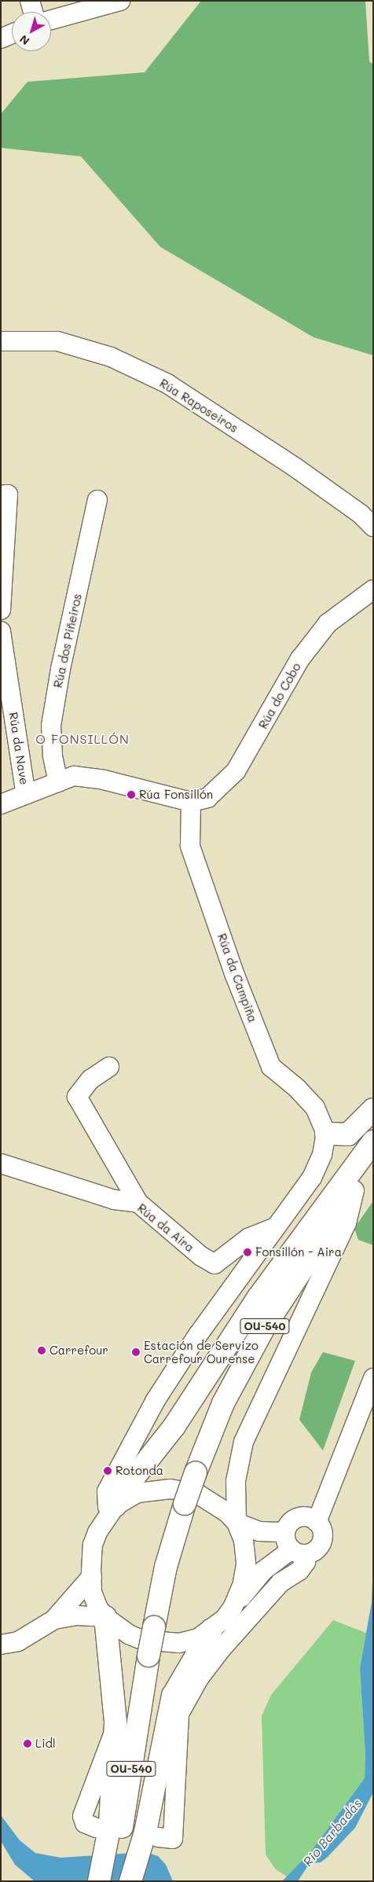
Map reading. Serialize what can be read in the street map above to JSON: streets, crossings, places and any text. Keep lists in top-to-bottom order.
{
  "streets": {
    "main road": ["OU-540"],
    "street": [
      "Rúa Raposeiros",
      "Rúa dos Piñeiros",
      "Rúa do Cobo",
      "Rúa da Nave",
      "Rúa da Campiña",
      "Rúa da Aira"
    ]
  },
  "crossings": [
    ["Rúa do Cobo", "Rúa da Campiña"]
  ],
  "districts": ["O FONSILLÓN"],
  "water": ["Rio Barbadás"],
  "places": [
    "Rúa Fonsillón",
    "Fonsillón - Aira",
    "Carrefour",
    "Estación de Servizo Carrefour Ourense",
    "Rotonda",
    "Lidl"
  ],
  "north": "bottom left"
}
